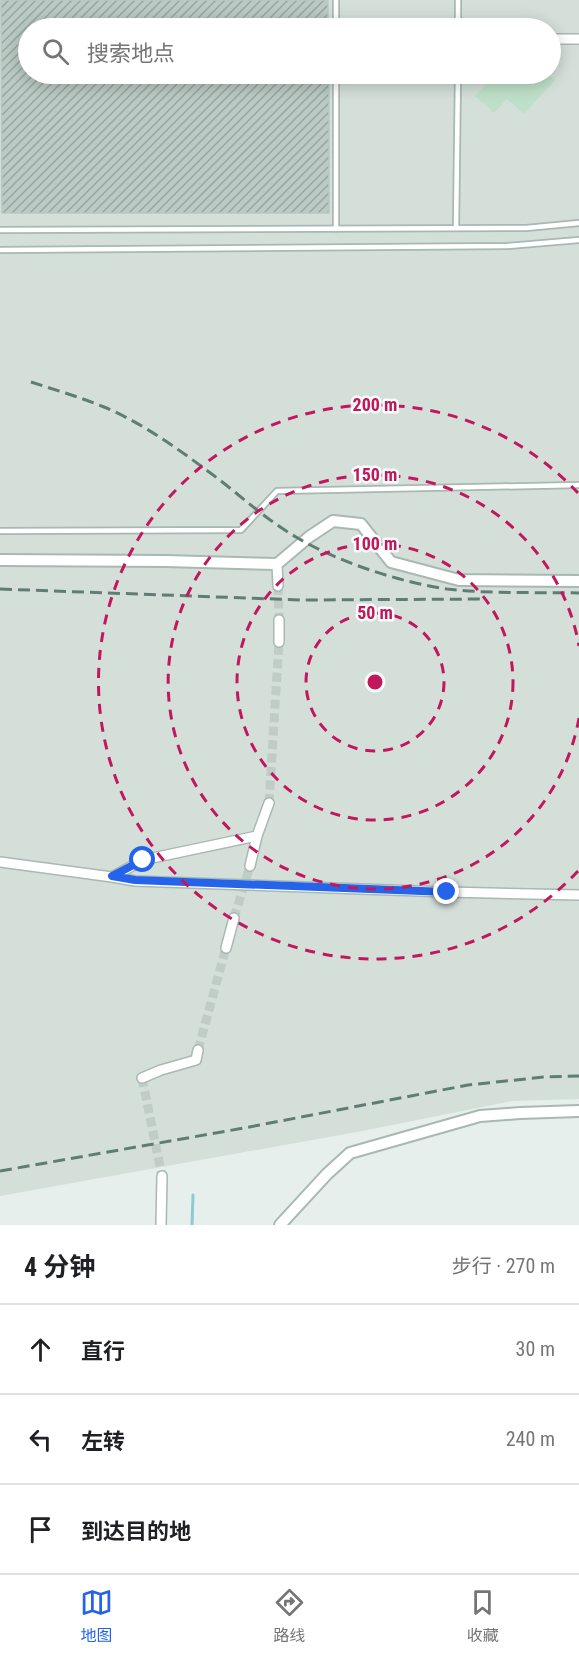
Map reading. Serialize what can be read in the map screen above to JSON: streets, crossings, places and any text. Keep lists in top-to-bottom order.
{
  "page": {
    "search": "搜索地点",
    "heading": ["4 分钟", "步行 · 270 m"],
    "list": [
      ["直行", "30 m"],
      ["左转", "240 m"],
      "到达目的地"
    ],
    "nav": ["地图", "路线", "收藏"]
  },
  "rings": [
    "200 m",
    "150 m",
    "100 m",
    "50 m"
  ]
}
